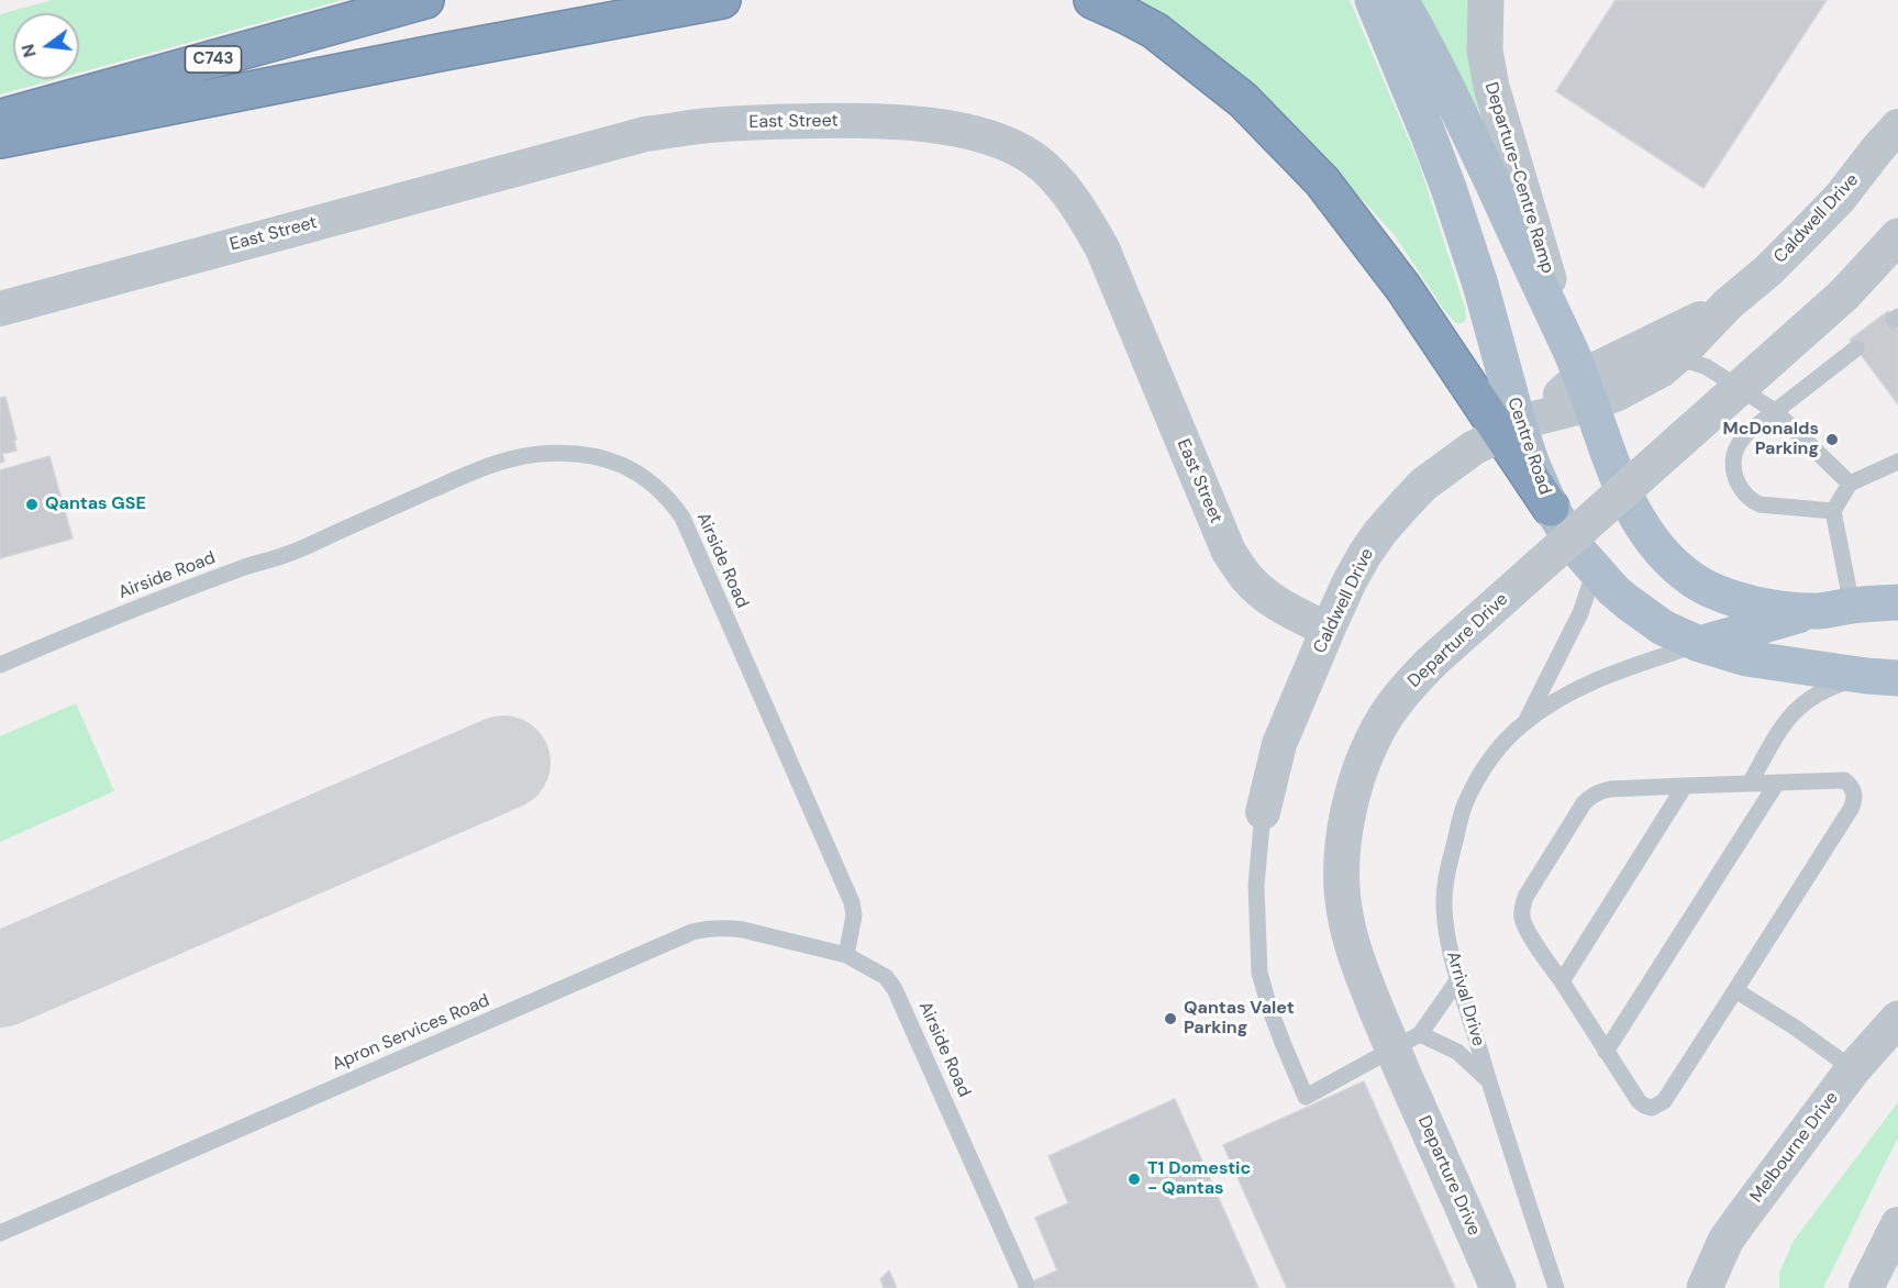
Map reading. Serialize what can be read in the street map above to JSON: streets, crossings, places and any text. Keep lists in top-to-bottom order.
{
  "streets": {
    "highway": ["C743"],
    "main road": ["Centre Road", "Arrival Drive"],
    "street": [
      "East Street",
      "Departure-Centre Ramp",
      "Caldwell Drive",
      "Departure Drive",
      "Melbourne Drive"
    ],
    "lane": ["Airside Road", "Apron Services Road"]
  },
  "crossings": [
    ["East Street", "Caldwell Drive"],
    ["Departure-Centre Ramp", "Caldwell Drive"],
    ["Caldwell Drive", "Centre Road"],
    ["Centre Road", "Arrival Drive"],
    ["Airside Road", "Apron Services Road"]
  ],
  "places": [
    "McDonalds Parking",
    "Qantas GSE",
    "Qantas Valet Parking",
    "T1 Domestic - Qantas"
  ],
  "north": "left"
}
